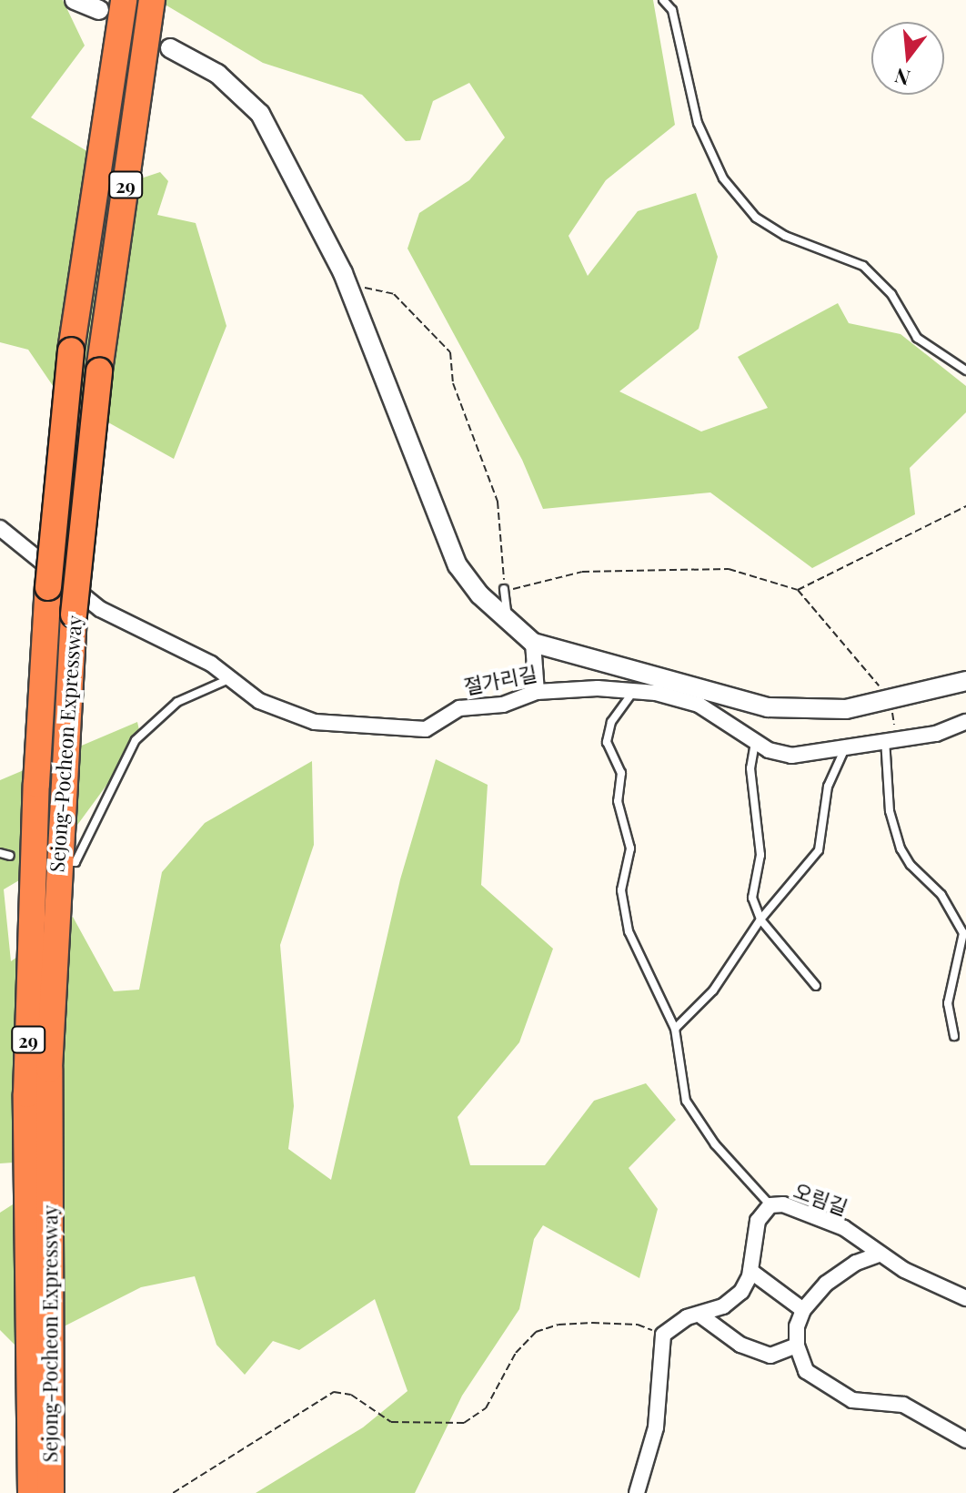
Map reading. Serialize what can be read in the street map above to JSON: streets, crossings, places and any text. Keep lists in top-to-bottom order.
{
  "streets": {
    "highway": ["29", "Sejong-Pocheon Expressway"],
    "street": ["절가리길", "오림길"]
  },
  "north": "bottom"
}
